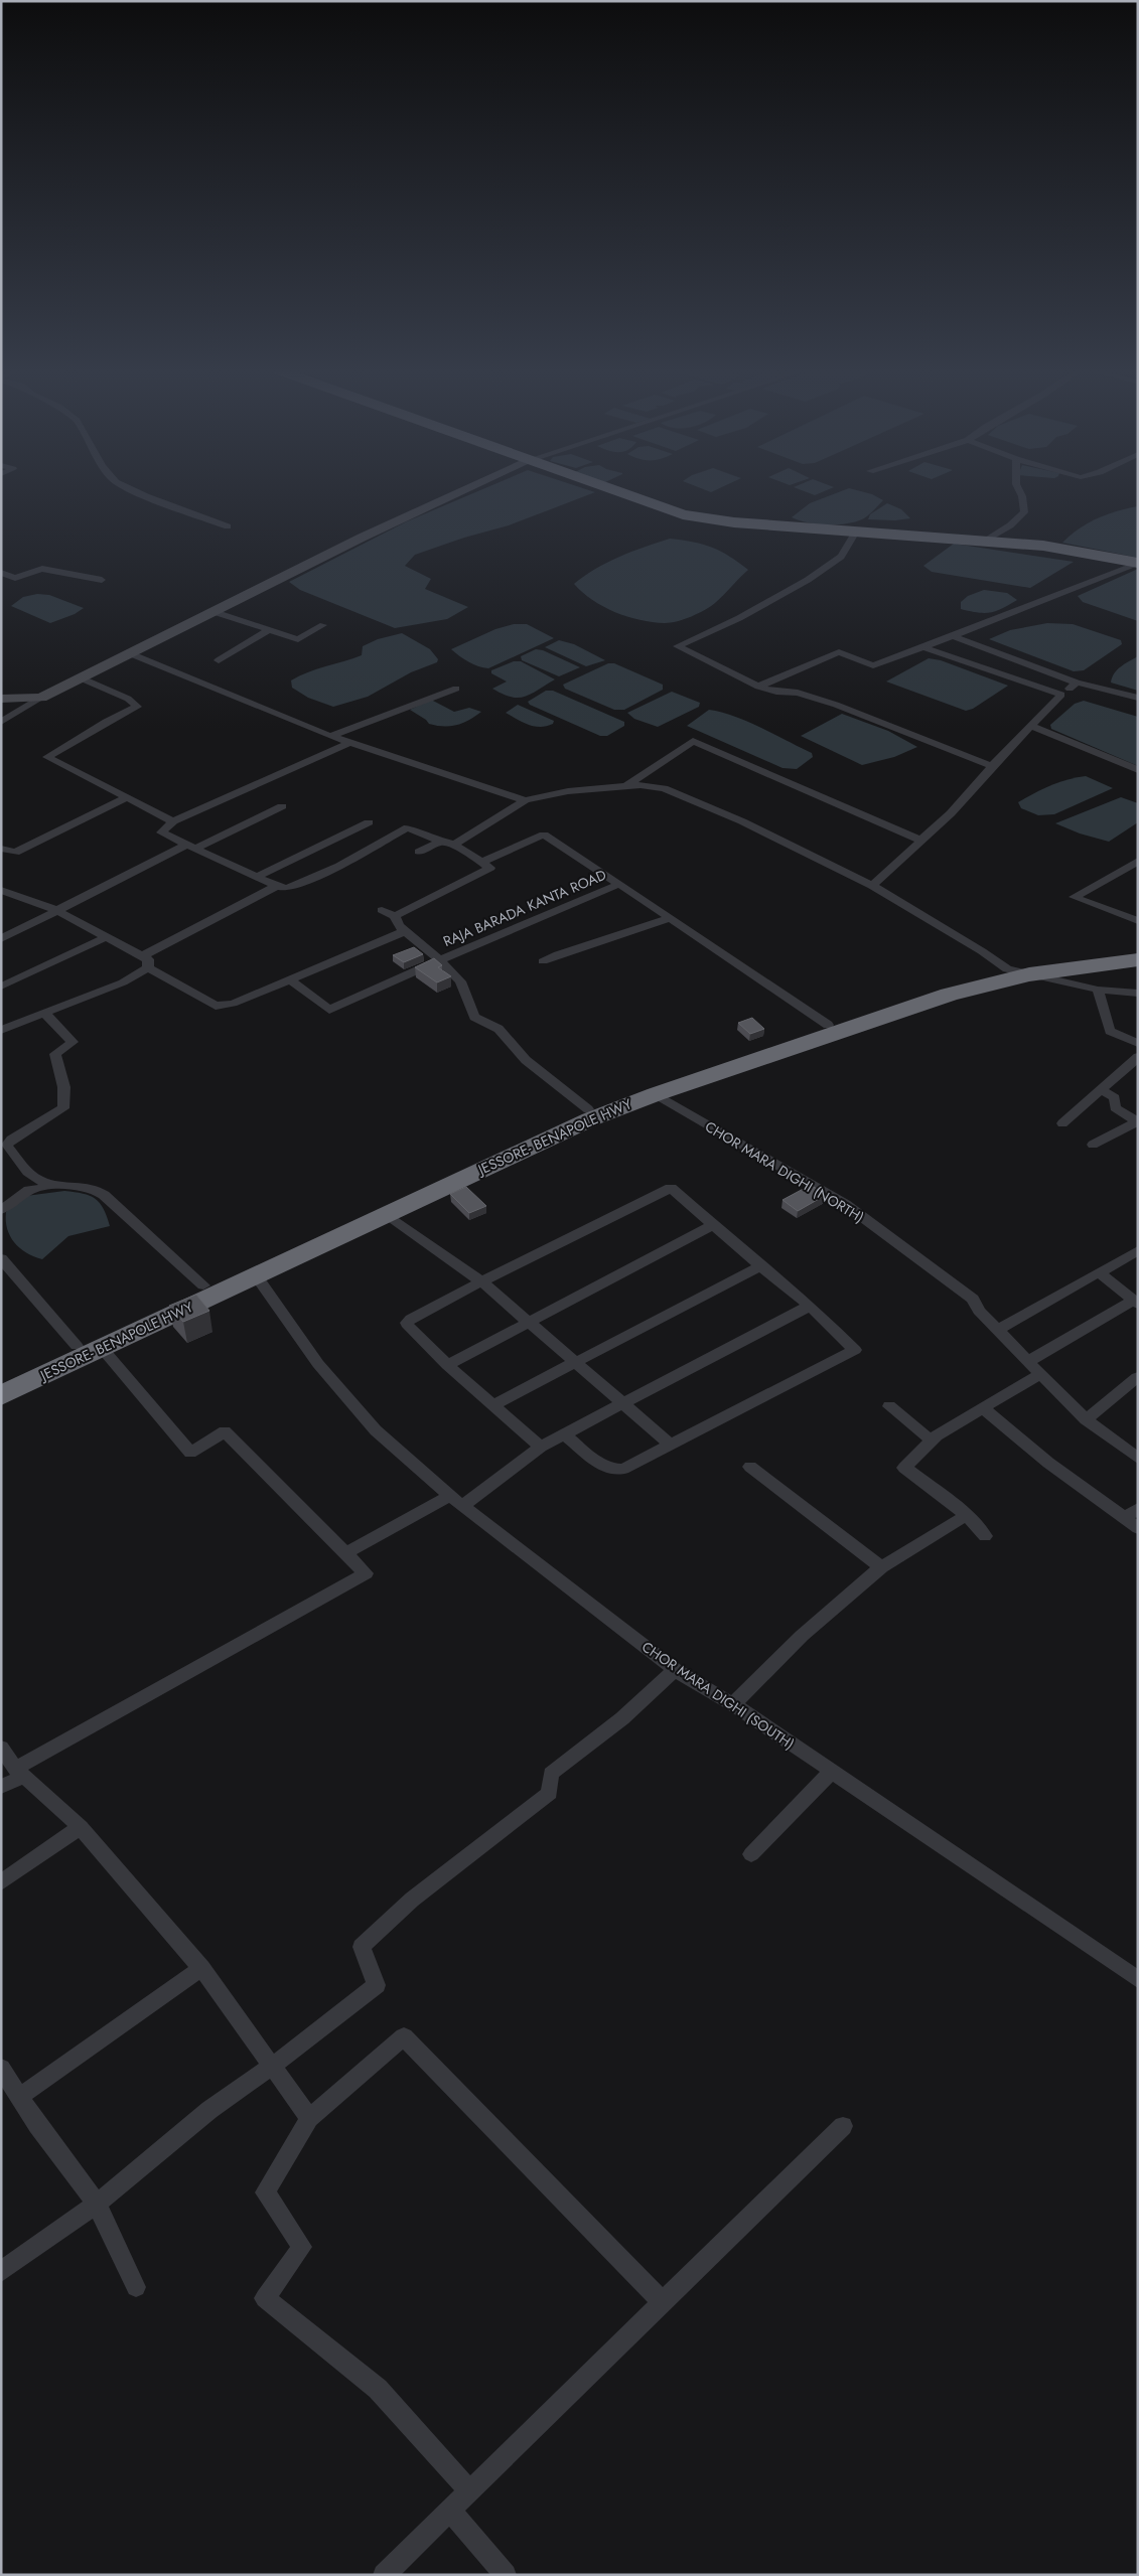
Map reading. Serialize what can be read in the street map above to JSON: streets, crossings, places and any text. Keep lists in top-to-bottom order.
{
  "streets": {
    "highway": ["JESSORE- BENAPOLE HWY"],
    "street": ["RAJA BARADA KANTA ROAD", "CHOR MARA DIGHI (NORTH)", "CHOR MARA DIGHI (SOUTH)"]
  },
  "crossings": [
    ["RAJA BARADA KANTA ROAD", "JESSORE- BENAPOLE HWY"],
    ["JESSORE- BENAPOLE HWY", "CHOR MARA DIGHI (NORTH)"],
    ["JESSORE- BENAPOLE HWY", "CHOR MARA DIGHI (SOUTH)"]
  ]
}
